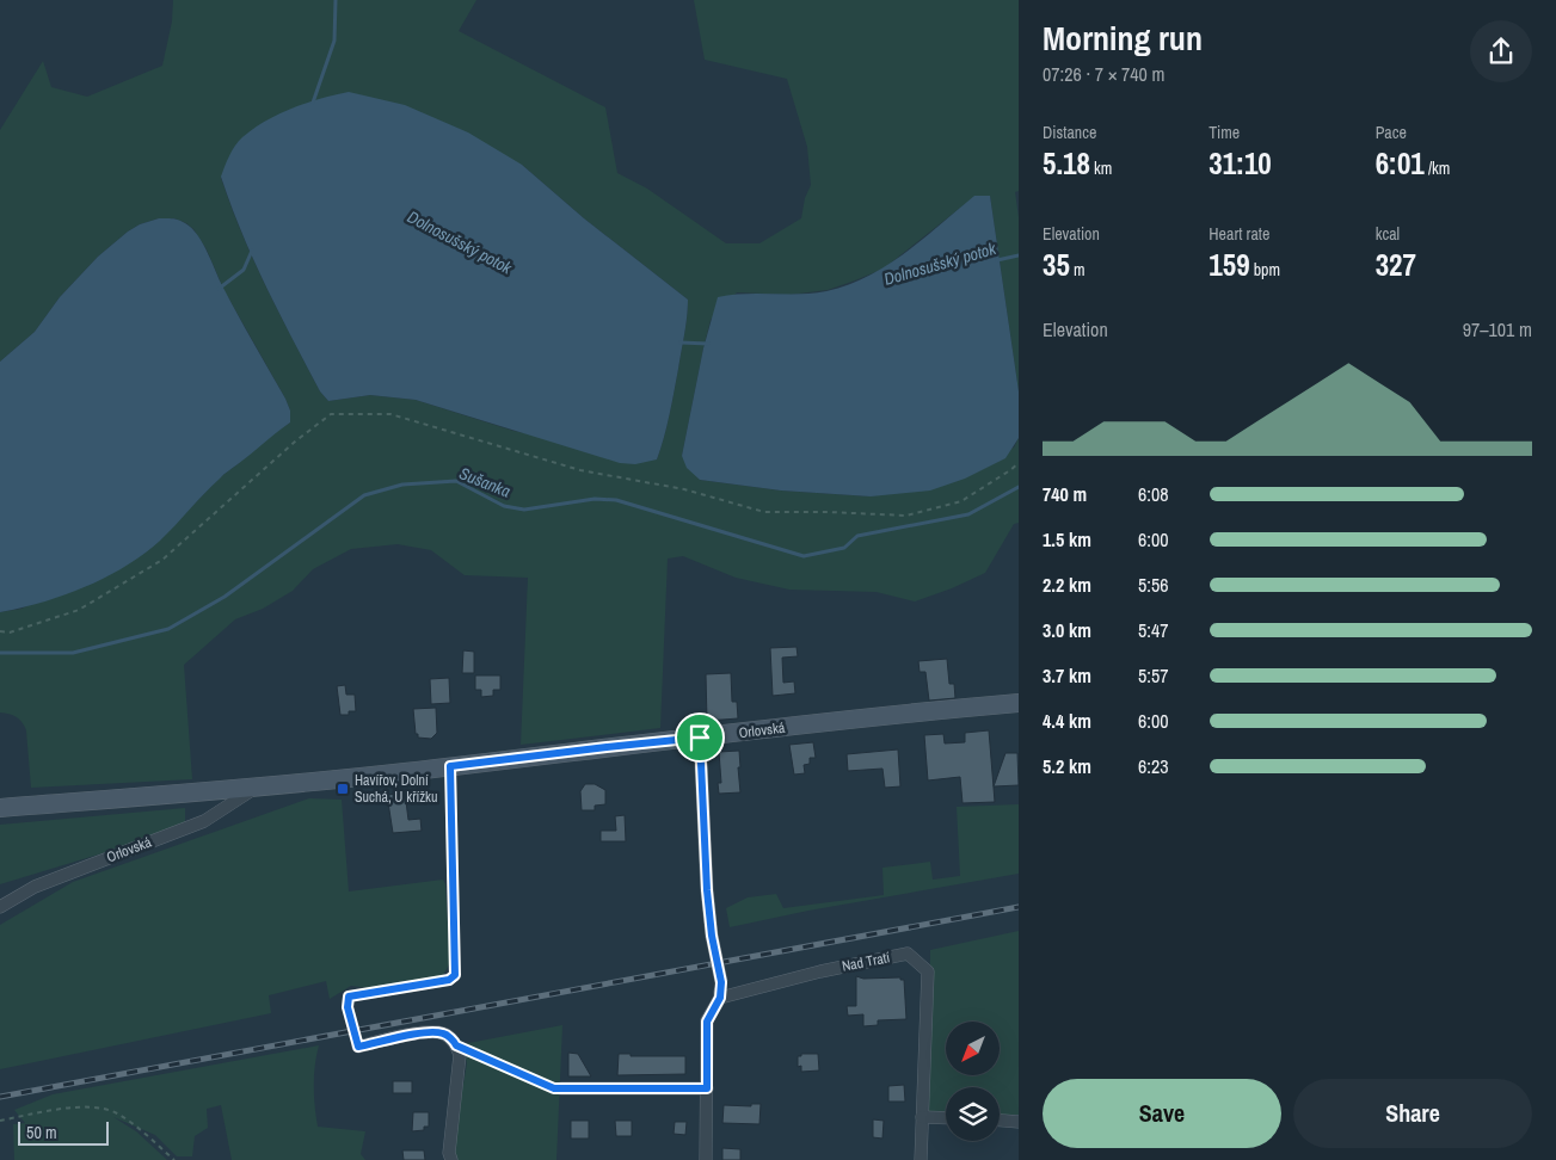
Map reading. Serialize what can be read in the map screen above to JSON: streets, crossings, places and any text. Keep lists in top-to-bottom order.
{
  "streets": {
    "main road": ["Orlovská"],
    "street": ["Nad Tratí"]
  },
  "water": ["Dolnosušský potok", "Sušanka"],
  "places": {
    "transit": ["Havířov, Dolní Suchá, U křížku"]
  },
  "scale_bar": "50 m",
  "north": "bottom left",
  "page": {
    "heading": ["Morning run", "07:26 · 7 × 740 m"],
    "stats": [
      ["Distance", "5.18 km"],
      ["Time", "31:10"],
      ["Pace", "6:01 /km"],
      ["Elevation", "35 m"],
      ["Heart rate", "159 bpm"],
      ["kcal", "327"]
    ],
    "chart": ["Elevation", "97–101 m"],
    "list": [
      {
        "name": "740 m",
        "note": "6:08"
      },
      {
        "name": "1.5 km",
        "note": "6:00"
      },
      {
        "name": "2.2 km",
        "note": "5:56"
      },
      {
        "name": "3.0 km",
        "note": "5:47"
      },
      {
        "name": "3.7 km",
        "note": "5:57"
      },
      {
        "name": "4.4 km",
        "note": "6:00"
      },
      {
        "name": "5.2 km",
        "note": "6:23"
      }
    ],
    "buttons": ["Save", "Share"],
    "scale": "50 m"
  }
}
